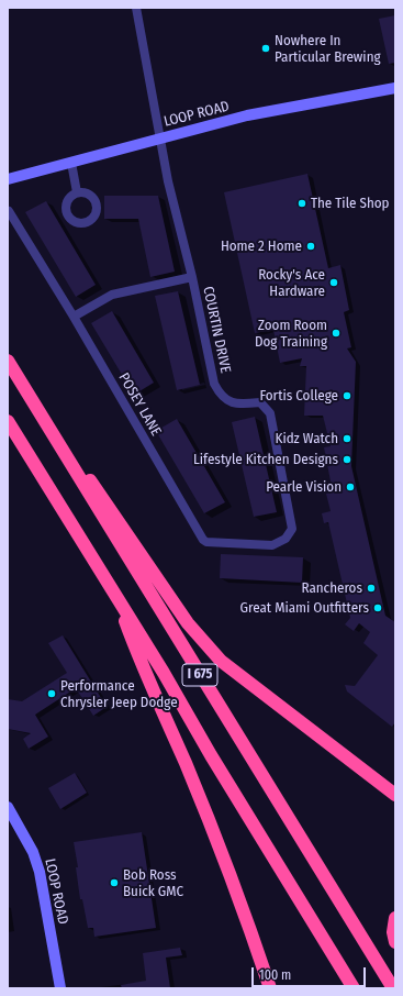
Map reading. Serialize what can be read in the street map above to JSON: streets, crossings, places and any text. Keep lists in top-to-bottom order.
{
  "streets": {
    "highway": ["I 675"],
    "street": ["LOOP ROAD", "COURTIN DRIVE", "POSEY LANE"]
  },
  "crossings": [
    ["LOOP ROAD", "COURTIN DRIVE"],
    ["COURTIN DRIVE", "POSEY LANE"]
  ],
  "places": [
    "Nowhere In Particular Brewing",
    "The Tile Shop",
    "Home 2 Home",
    "Rocky's Ace Hardware",
    "Zoom Room Dog Training",
    "Fortis College",
    "Kidz Watch",
    "Lifestyle Kitchen Designs",
    "Pearle Vision",
    "Rancheros",
    "Great Miami Outfitters",
    "Performance Chrysler Jeep Dodge",
    "Bob Ross Buick GMC"
  ],
  "scale_bar": "100 m"
}
